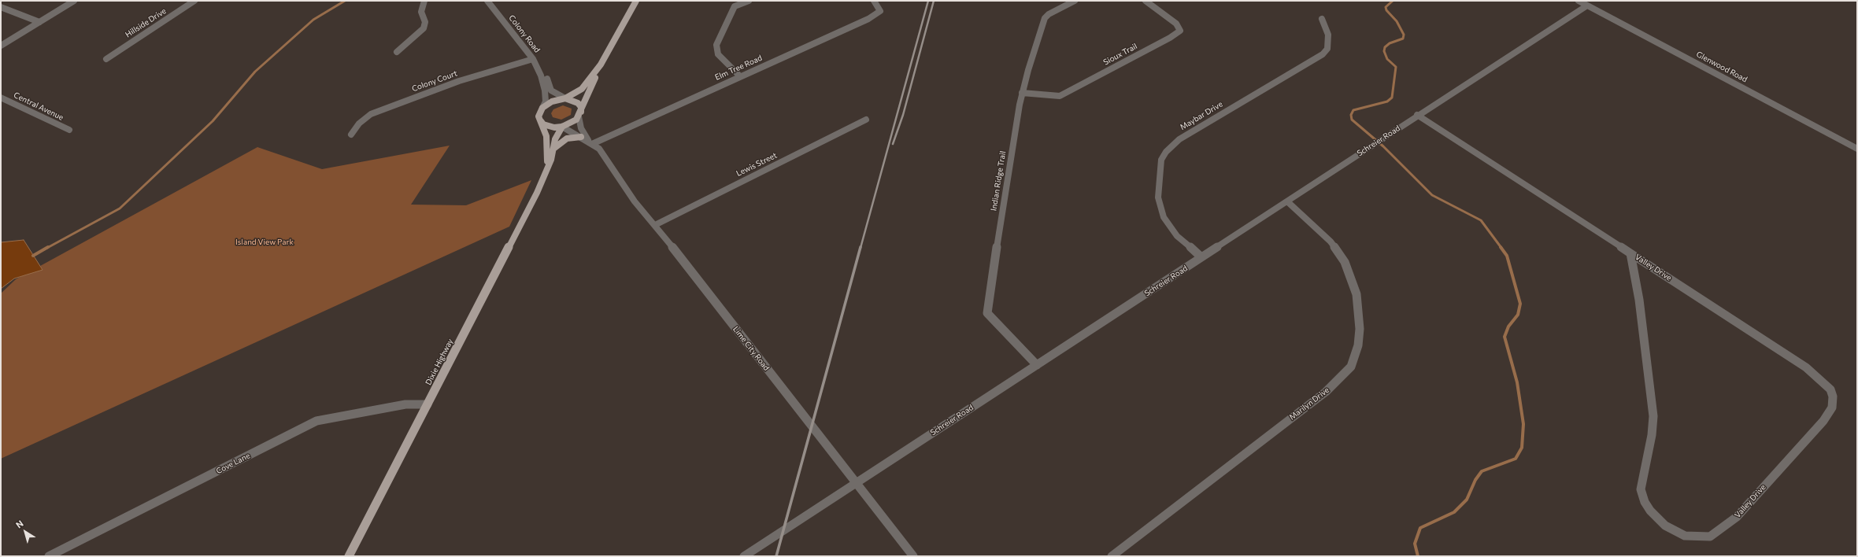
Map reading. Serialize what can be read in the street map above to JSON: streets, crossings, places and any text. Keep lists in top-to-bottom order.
{
  "streets": {
    "main road": ["Dixie Highway"],
    "street": [
      "Hillside Drive",
      "Colony Road",
      "Sioux Trail",
      "Glenwood Road",
      "Elm Tree Road",
      "Colony Court",
      "Central Avenue",
      "Maybar Drive",
      "Schreier Road",
      "Lewis Street",
      "Indian Ridge Trail",
      "Valley Drive",
      "Lime City Road",
      "Marilyn Drive",
      "Cove Lane"
    ]
  },
  "crossings": [
    ["Colony Road", "Colony Court"],
    ["Colony Road", "Lime City Road"],
    ["Colony Road", "Dixie Highway"],
    ["Sioux Trail", "Indian Ridge Trail"],
    ["Glenwood Road", "Schreier Road"],
    ["Elm Tree Road", "Lime City Road"],
    ["Maybar Drive", "Schreier Road"],
    ["Schreier Road", "Indian Ridge Trail"],
    ["Schreier Road", "Valley Drive"],
    ["Schreier Road", "Lime City Road"],
    ["Schreier Road", "Marilyn Drive"],
    ["Lewis Street", "Lime City Road"],
    ["Lime City Road", "Dixie Highway"],
    ["Dixie Highway", "Cove Lane"]
  ],
  "parks": ["Island View Park"],
  "north": "top left"
}
